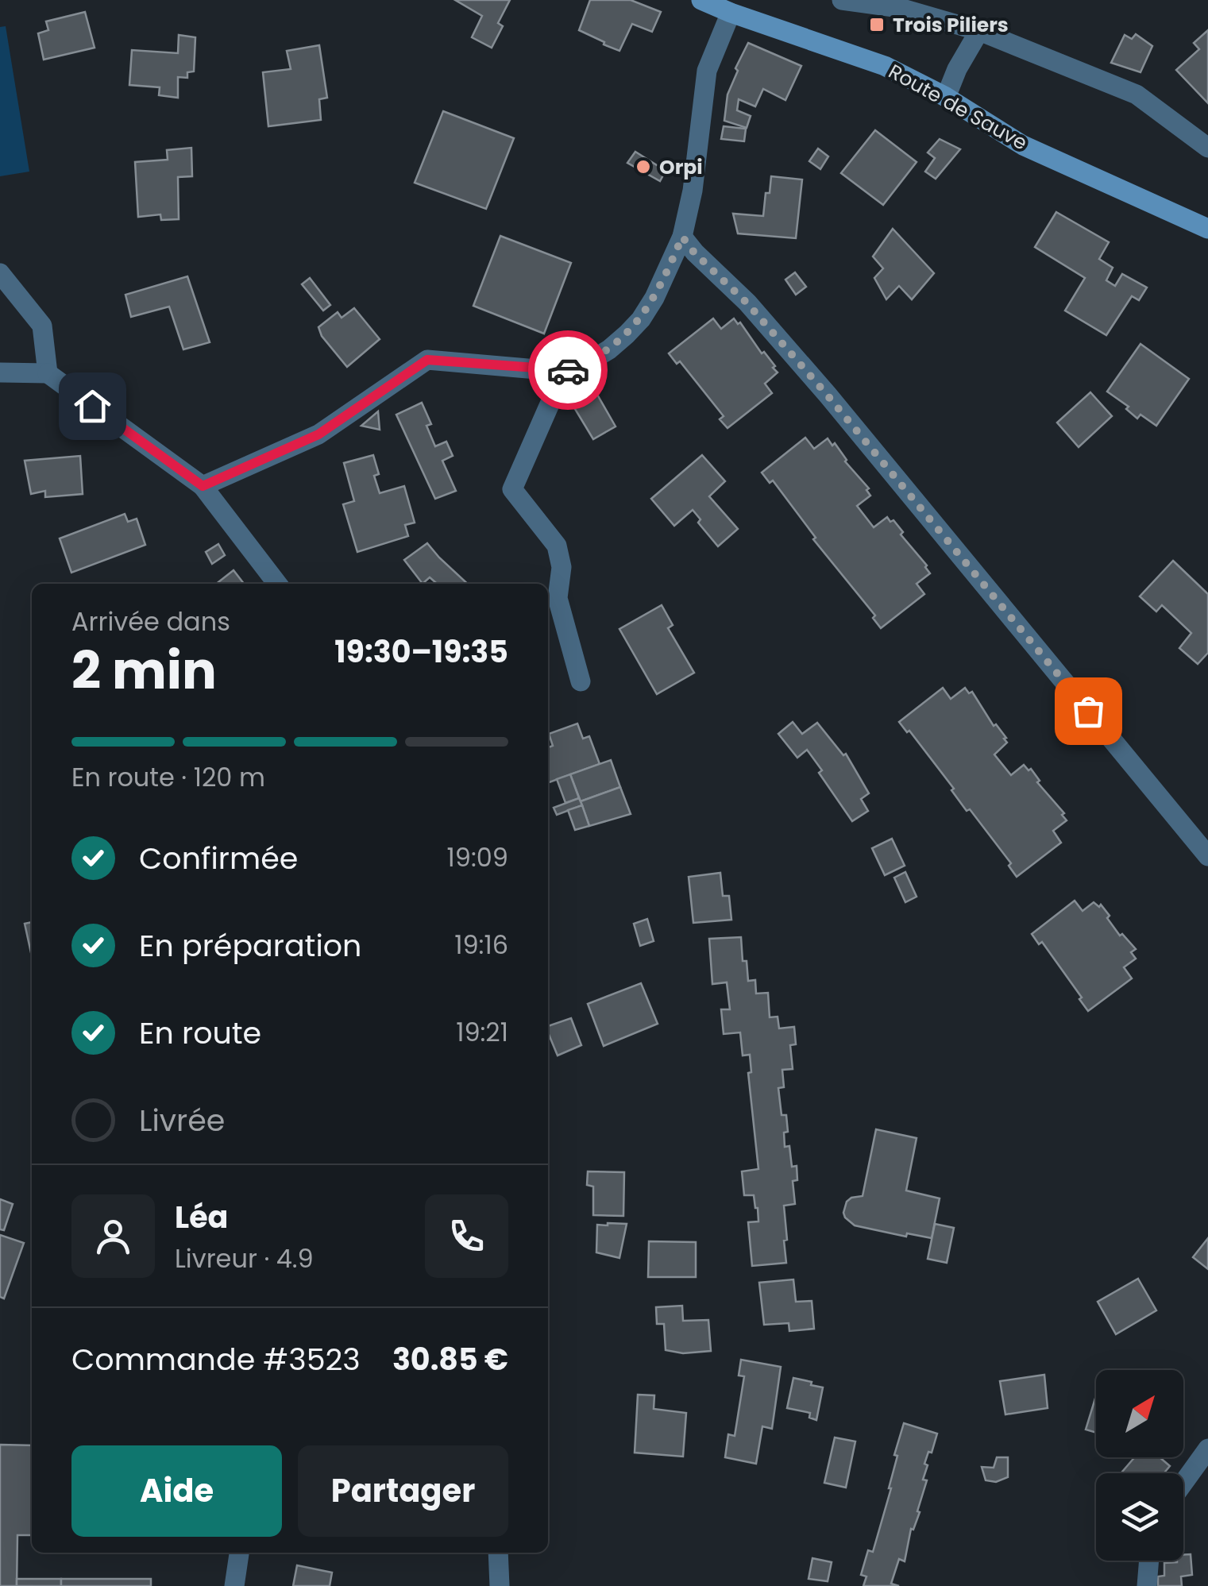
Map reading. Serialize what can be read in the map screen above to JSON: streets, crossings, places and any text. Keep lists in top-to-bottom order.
{
  "streets": {
    "main road": ["Route de Sauve"]
  },
  "places": {
    "transit": ["Trois Piliers"],
    "other": ["Orpi"]
  },
  "north": "top right",
  "page": {
    "heading": ["2 min", "Arrivée dans", "19:30–19:35"],
    "panel": [
      "Léa",
      "Livreur · 4.9",
      "Commande #3523",
      "30.85 €"
    ],
    "bar": "En route · 120 m",
    "list": [
      ["Confirmée", "19:09"],
      ["En préparation", "19:16"],
      ["En route", "19:21"],
      "Livrée"
    ],
    "buttons": ["Aide", "Partager"]
  }
}
